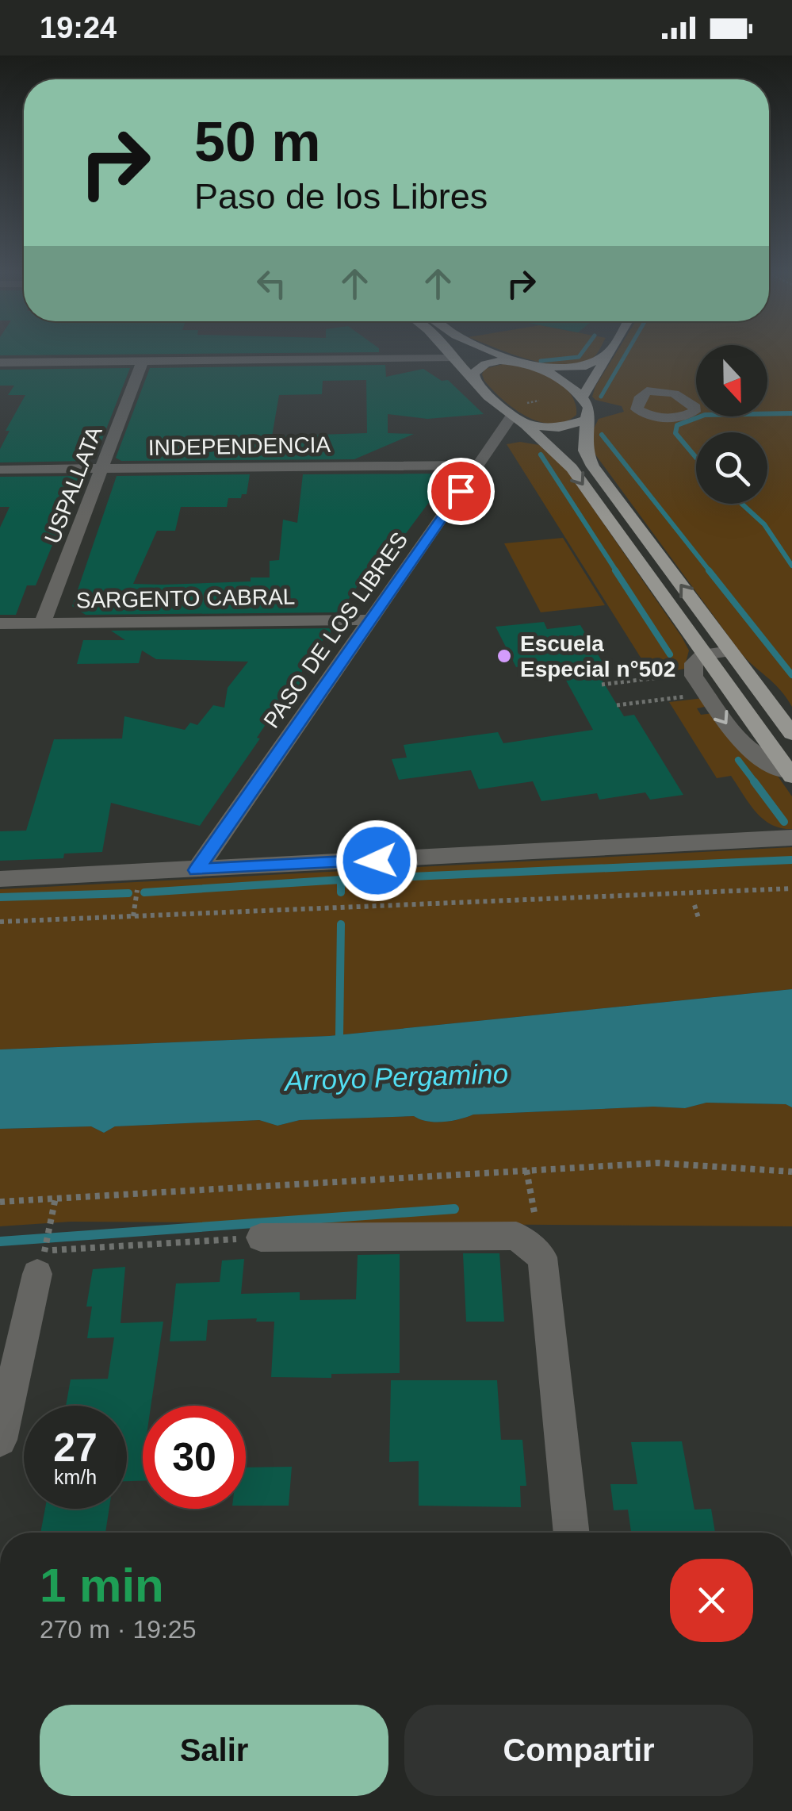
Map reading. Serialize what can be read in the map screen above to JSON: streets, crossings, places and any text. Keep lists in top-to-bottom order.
{
  "streets": {
    "street": [
      "INDEPENDENCIA",
      "USPALLATA",
      "SARGENTO CABRAL",
      "PASO DE LOS LIBRES"
    ]
  },
  "crossings": [
    ["INDEPENDENCIA", "USPALLATA"],
    ["INDEPENDENCIA", "PASO DE LOS LIBRES"],
    ["USPALLATA", "SARGENTO CABRAL"],
    ["SARGENTO CABRAL", "PASO DE LOS LIBRES"]
  ],
  "water": ["Arroyo Pergamino"],
  "places": ["Escuela Especial n°502"],
  "north": "bottom",
  "page": {
    "status": "19:24",
    "turn": ["50 m", "Paso de los Libres"],
    "speed": "27 km/h",
    "limit": "30",
    "heading": ["1 min", "270 m · 19:25"],
    "buttons": ["Salir", "Compartir"]
  }
}
